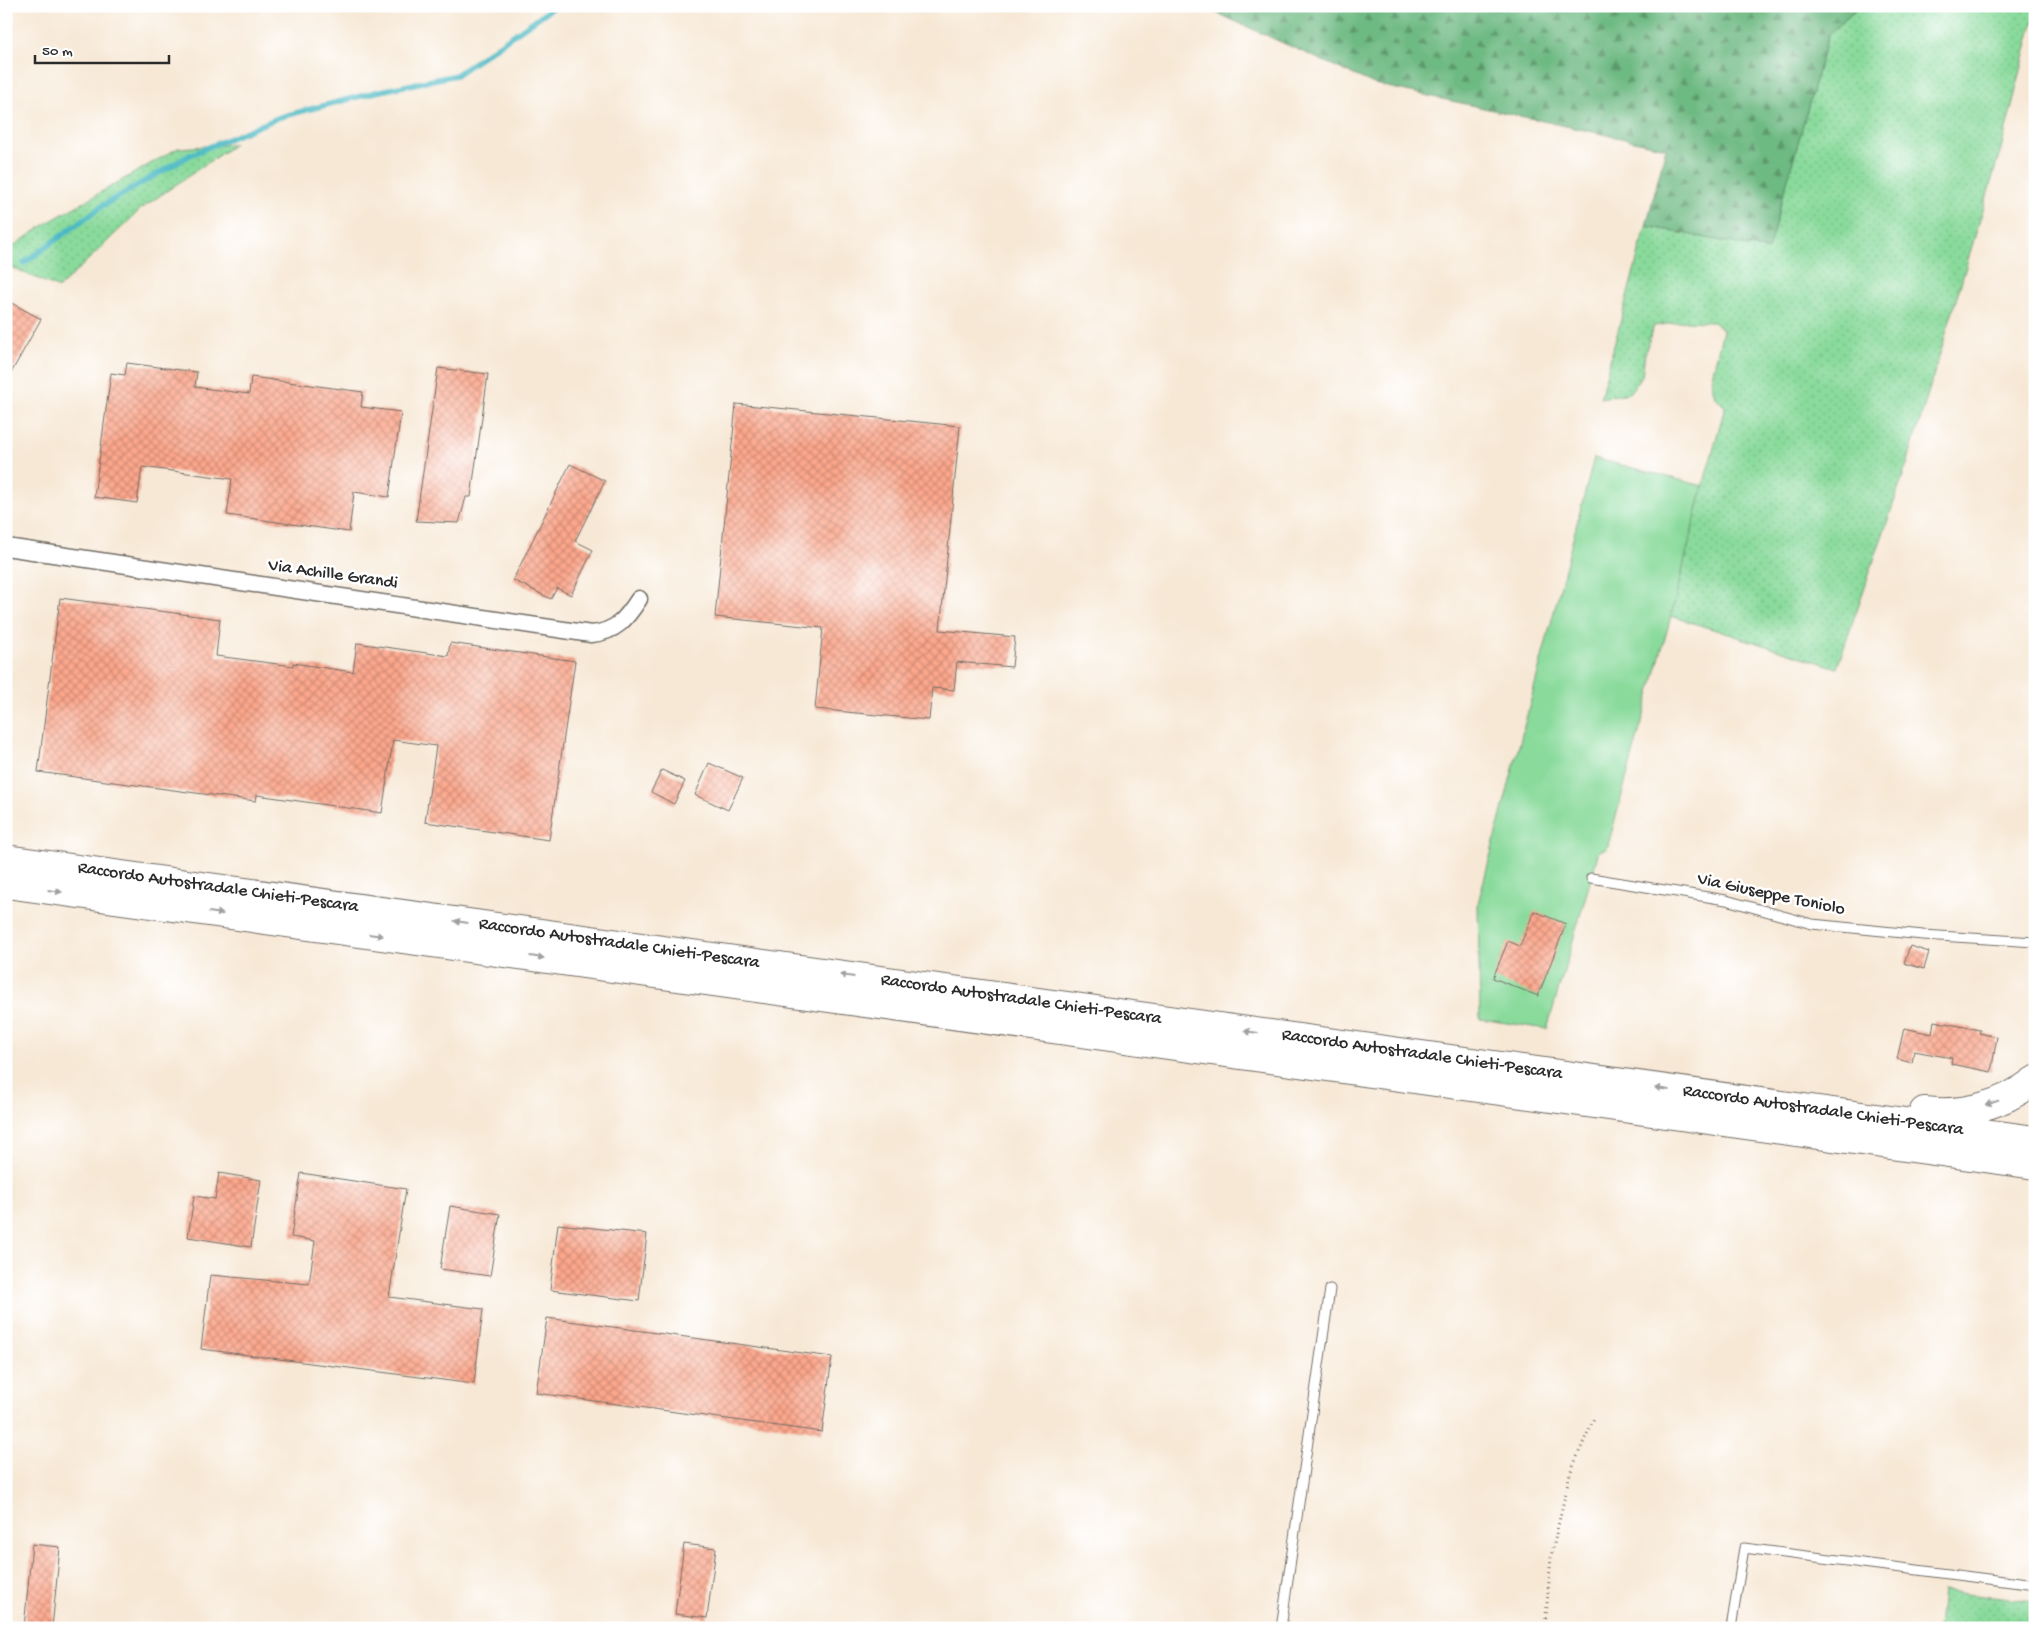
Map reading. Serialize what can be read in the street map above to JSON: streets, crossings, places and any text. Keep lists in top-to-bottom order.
{
  "streets": {
    "highway": ["Raccordo Autostradale Chieti-Pescara"],
    "street": ["Via Achille Grandi"],
    "lane": ["Via Giuseppe Toniolo"]
  },
  "scale_bar": "50 m"
}
